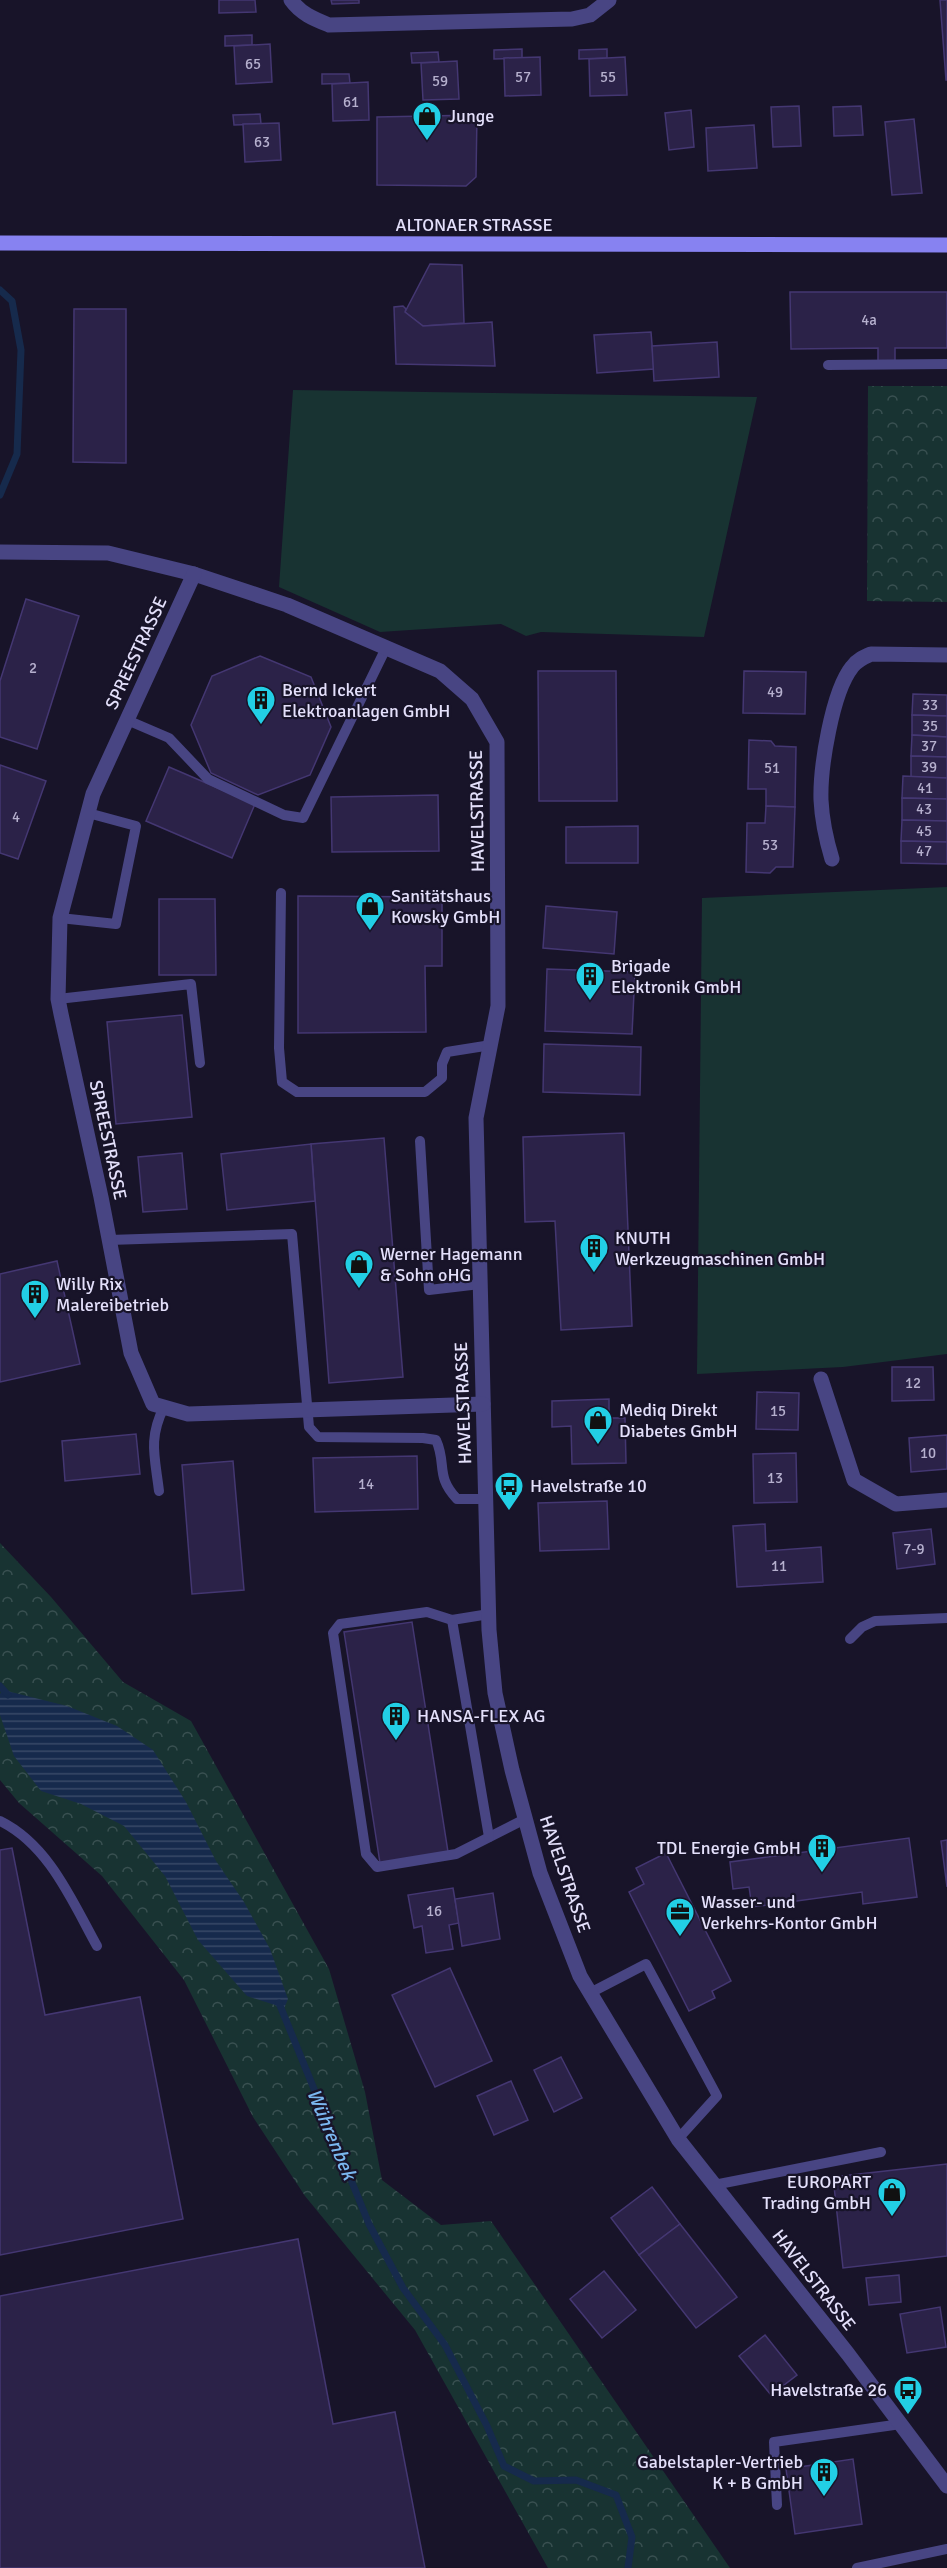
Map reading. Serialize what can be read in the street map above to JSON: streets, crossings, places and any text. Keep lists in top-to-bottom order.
{
  "streets": {
    "main road": ["ALTONAER STRASSE"],
    "street": ["SPREESTRASSE", "HAVELSTRASSE"]
  },
  "crossings": [
    ["SPREESTRASSE", "HAVELSTRASSE"]
  ],
  "water": ["Wührenbek"],
  "places": {
    "shop": [
      "Junge",
      "Sanitätshaus Kowsky GmbH",
      "Werner Hagemann & Sohn oHG",
      "Mediq Direkt Diabetes GmbH",
      "EUROPART Trading GmbH"
    ],
    "building": [
      "Bernd Ickert Elektroanlagen GmbH",
      "Brigade Elektronik GmbH",
      "KNUTH Werkzeugmaschinen GmbH",
      "Willy Rix Malereibetrieb",
      "HANSA-FLEX AG",
      "TDL Energie GmbH",
      "Gabelstapler-Vertrieb K + B GmbH"
    ],
    "bus stop": ["Havelstraße 10", "Havelstraße 26"],
    "office": ["Wasser- und Verkehrs-Kontor GmbH"]
  },
  "house_numbers": [
    "65",
    "57",
    "55",
    "59",
    "61",
    "63",
    "4a",
    "2",
    "49",
    "33",
    "35",
    "37",
    "39",
    "51",
    "41",
    "43",
    "4",
    "45",
    "53",
    "47",
    "12",
    "15",
    "10",
    "13",
    "14",
    "7-9",
    "11",
    "16"
  ]
}
